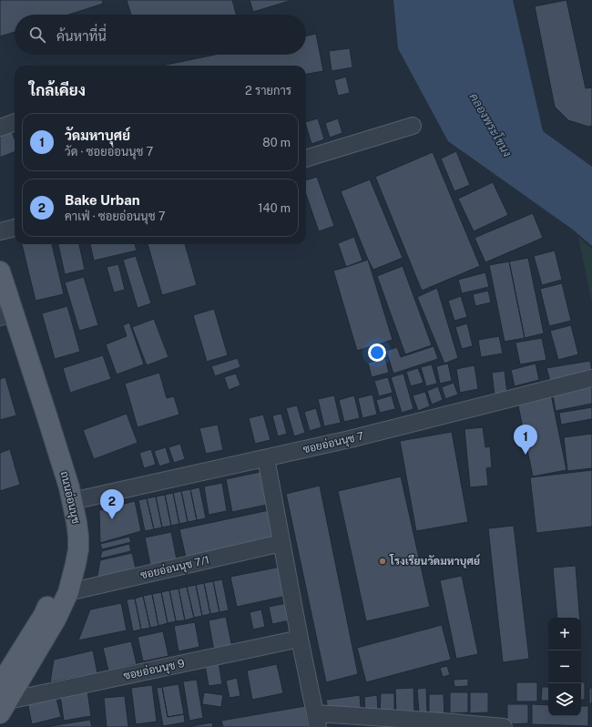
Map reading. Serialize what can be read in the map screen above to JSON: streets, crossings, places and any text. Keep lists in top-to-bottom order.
{
  "streets": {
    "main road": ["ถนนอ่อนนุช"],
    "street": ["ซอยอ่อนนุช 7", "ซอยอ่อนนุช 7/1", "ซอยอ่อนนุช 9"]
  },
  "crossings": [
    ["ซอยอ่อนนุช 7", "ถนนอ่อนนุช"],
    ["ถนนอ่อนนุช", "ซอยอ่อนนุช 7/1"],
    ["ถนนอ่อนนุช", "ซอยอ่อนนุช 9"]
  ],
  "water": ["คลองพระโขนง"],
  "places": ["โรงเรียนวัดมหาบุศย์"],
  "page": {
    "search": "ค้นหาที่นี่",
    "heading": ["ใกล้เคียง", "2 รายการ"],
    "list": [
      {
        "mark": "1",
        "name": "วัดมหาบุศย์",
        "note": "วัด · ซอยอ่อนนุช 7",
        "value": "80 m"
      },
      {
        "mark": "2",
        "name": "Bake Urban",
        "note": "คาเฟ่ · ซอยอ่อนนุช 7",
        "value": "140 m"
      }
    ],
    "pins": ["1", "2"],
    "map_buttons": ["+", "−"]
  }
}
